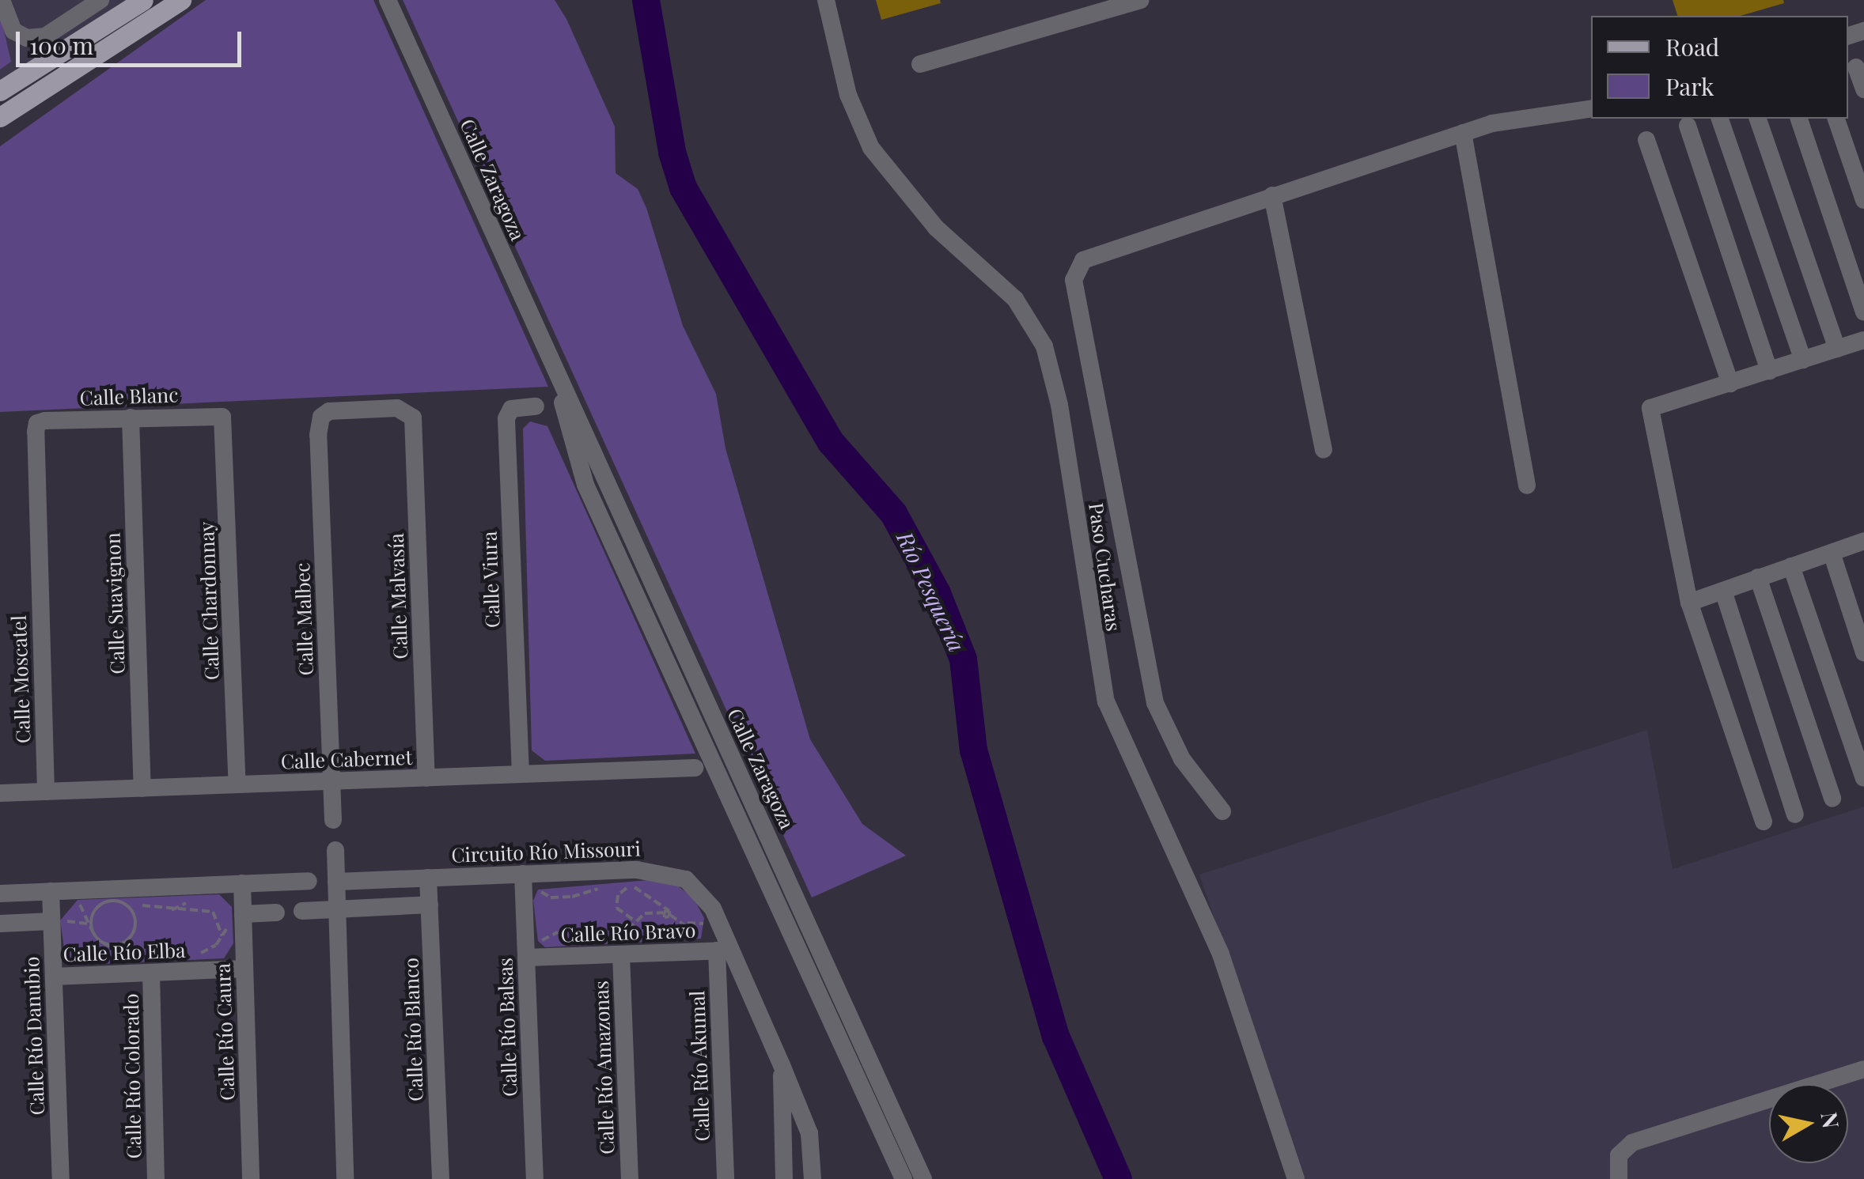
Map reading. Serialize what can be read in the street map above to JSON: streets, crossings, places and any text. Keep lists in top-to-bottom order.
{
  "streets": {
    "street": [
      "Calle Zaragoza",
      "Calle Blanc",
      "Paso Cucharas",
      "Calle Viura",
      "Calle Malvasía",
      "Calle Chardonnay",
      "Calle Suavignon",
      "Calle Malbec",
      "Calle Moscatel",
      "Calle Cabernet",
      "Circuito Río Missouri",
      "Calle Río Bravo",
      "Calle Río Elba",
      "Calle Río Balsas",
      "Calle Río Blanco",
      "Calle Río Caura",
      "Calle Río Danubio",
      "Calle Río Akumal",
      "Calle Río Amazonas",
      "Calle Río Colorado"
    ]
  },
  "crossings": [
    ["Calle Blanc", "Calle Chardonnay"],
    ["Calle Blanc", "Calle Suavignon"],
    ["Calle Blanc", "Calle Moscatel"],
    ["Calle Viura", "Calle Cabernet"],
    ["Calle Malvasía", "Calle Malbec"],
    ["Calle Malvasía", "Calle Cabernet"],
    ["Calle Chardonnay", "Calle Cabernet"],
    ["Calle Suavignon", "Calle Cabernet"],
    ["Calle Malbec", "Calle Cabernet"],
    ["Calle Moscatel", "Calle Cabernet"],
    ["Circuito Río Missouri", "Calle Río Bravo"],
    ["Circuito Río Missouri", "Calle Río Balsas"],
    ["Circuito Río Missouri", "Calle Río Blanco"],
    ["Circuito Río Missouri", "Calle Río Akumal"],
    ["Calle Río Bravo", "Calle Río Balsas"],
    ["Calle Río Bravo", "Calle Río Akumal"],
    ["Calle Río Bravo", "Calle Río Amazonas"],
    ["Calle Río Elba", "Calle Río Caura"],
    ["Calle Río Elba", "Calle Río Danubio"],
    ["Calle Río Elba", "Calle Río Colorado"]
  ],
  "water": ["Río Pesquería"],
  "legend": ["Road", "Park"],
  "scale_bar": "100 m",
  "north": "right"
}
